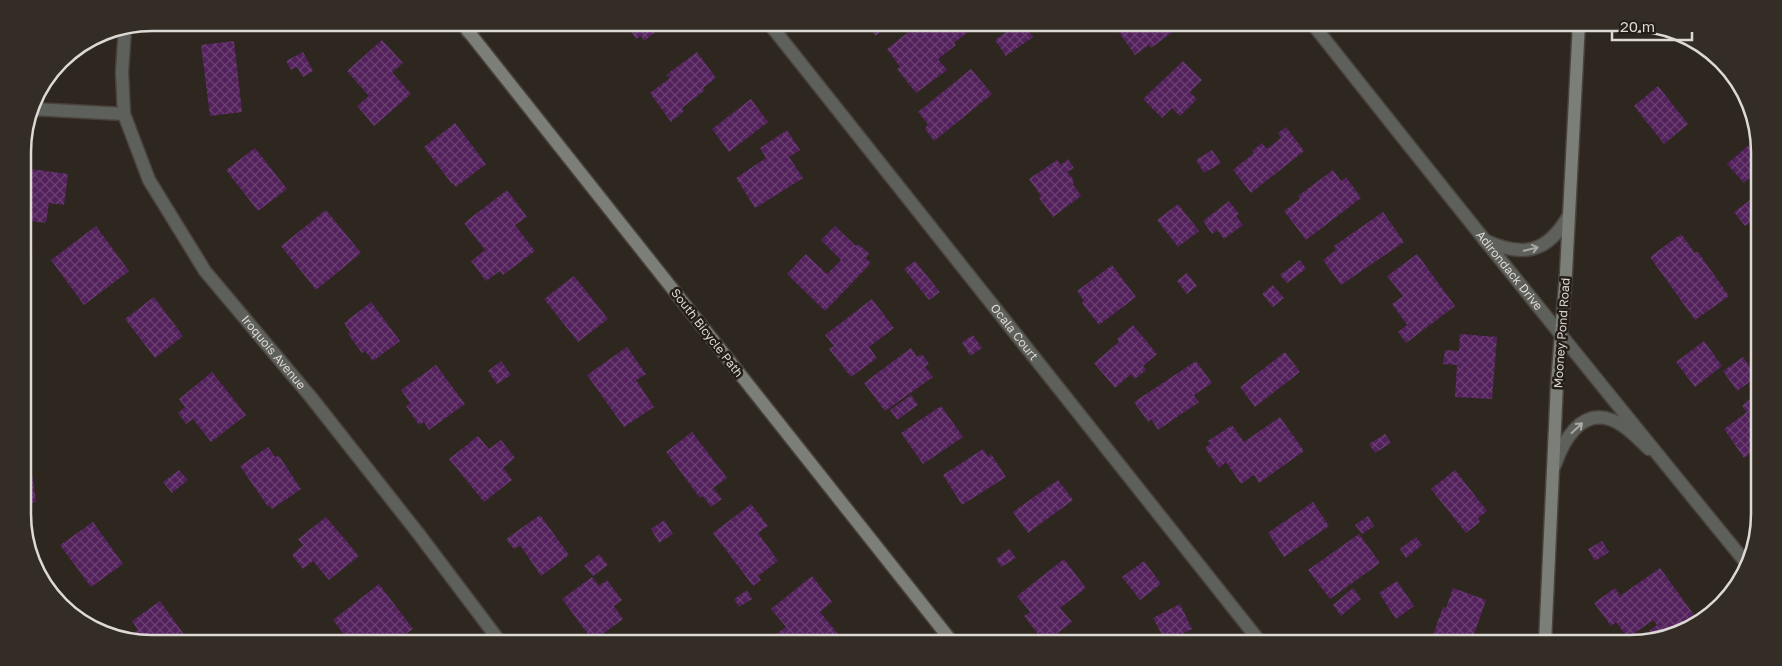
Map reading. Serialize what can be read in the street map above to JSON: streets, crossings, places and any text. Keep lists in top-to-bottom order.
{
  "streets": {
    "street": [
      "Adirondack Drive",
      "South Bicycle Path",
      "Ocala Court",
      "Mooney Pond Road",
      "Iroquois Avenue"
    ]
  },
  "crossings": [
    ["Adirondack Drive", "Mooney Pond Road"]
  ],
  "scale_bar": "20 m"
}
